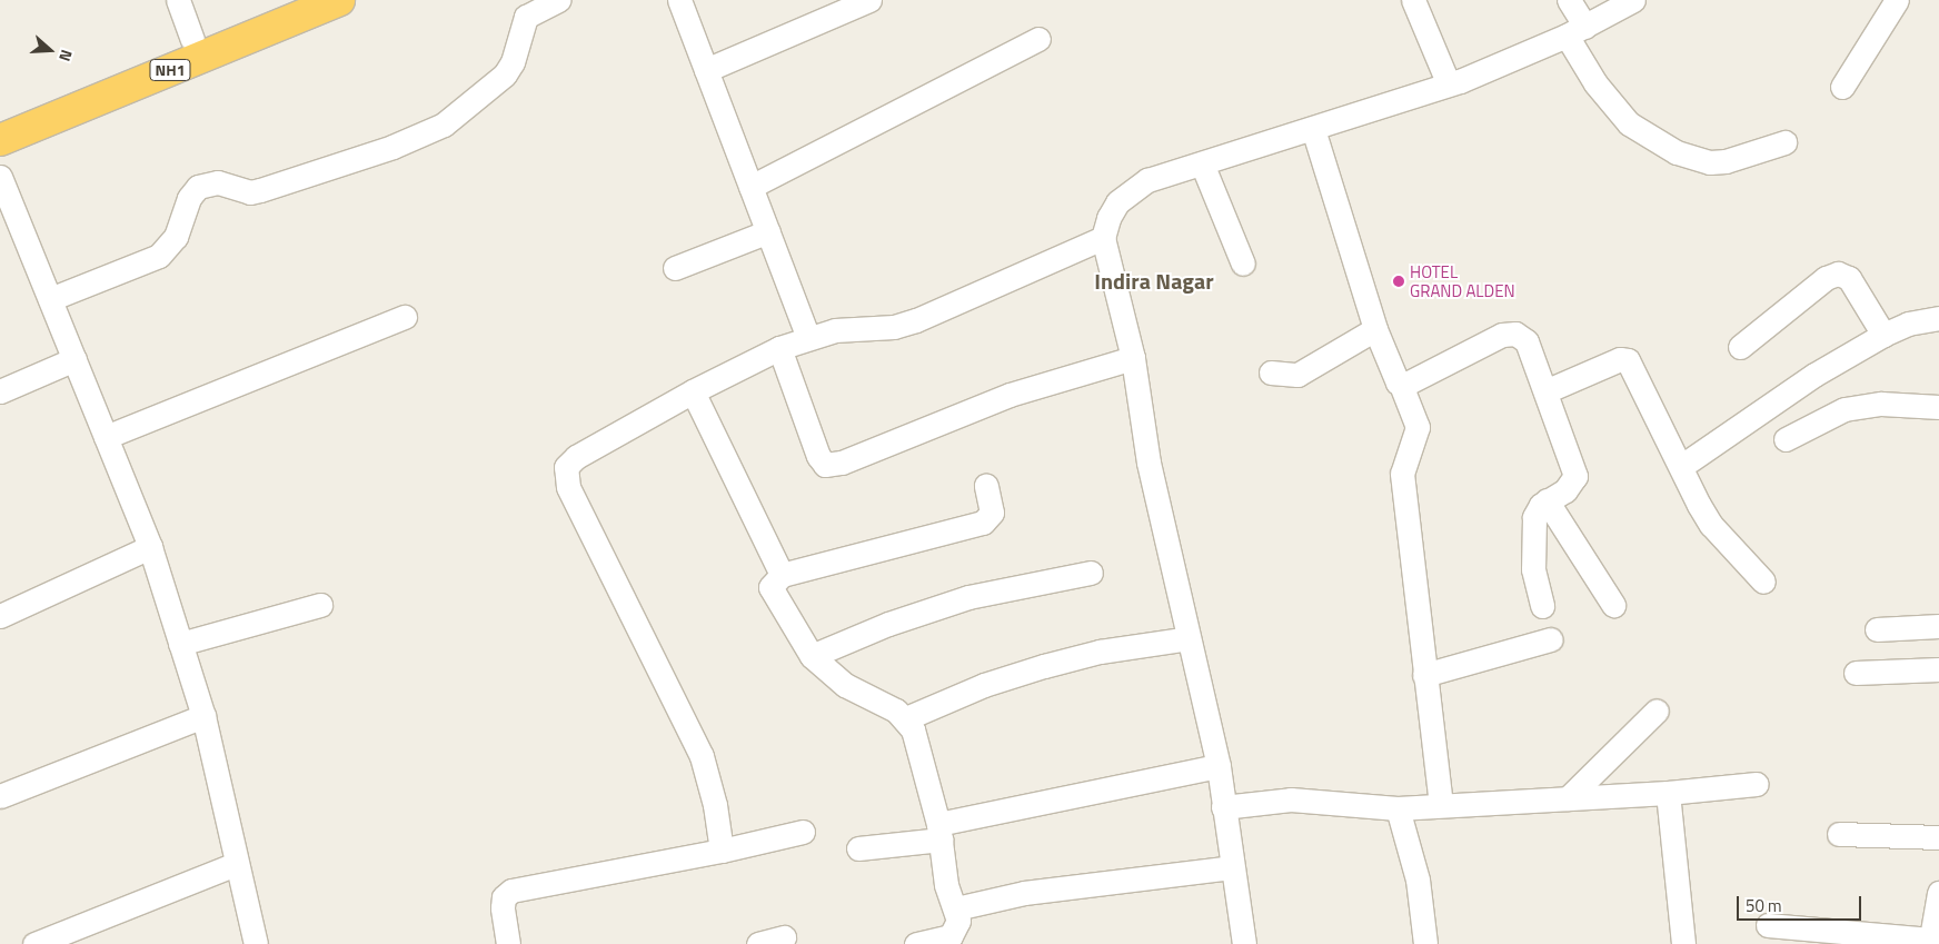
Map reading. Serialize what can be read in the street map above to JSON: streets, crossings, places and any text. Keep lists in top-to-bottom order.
{
  "streets": {
    "highway": ["NH1"]
  },
  "districts": ["Indira Nagar"],
  "places": ["HOTEL GRAND ALDEN"],
  "scale_bar": "50 m",
  "north": "right"
}
